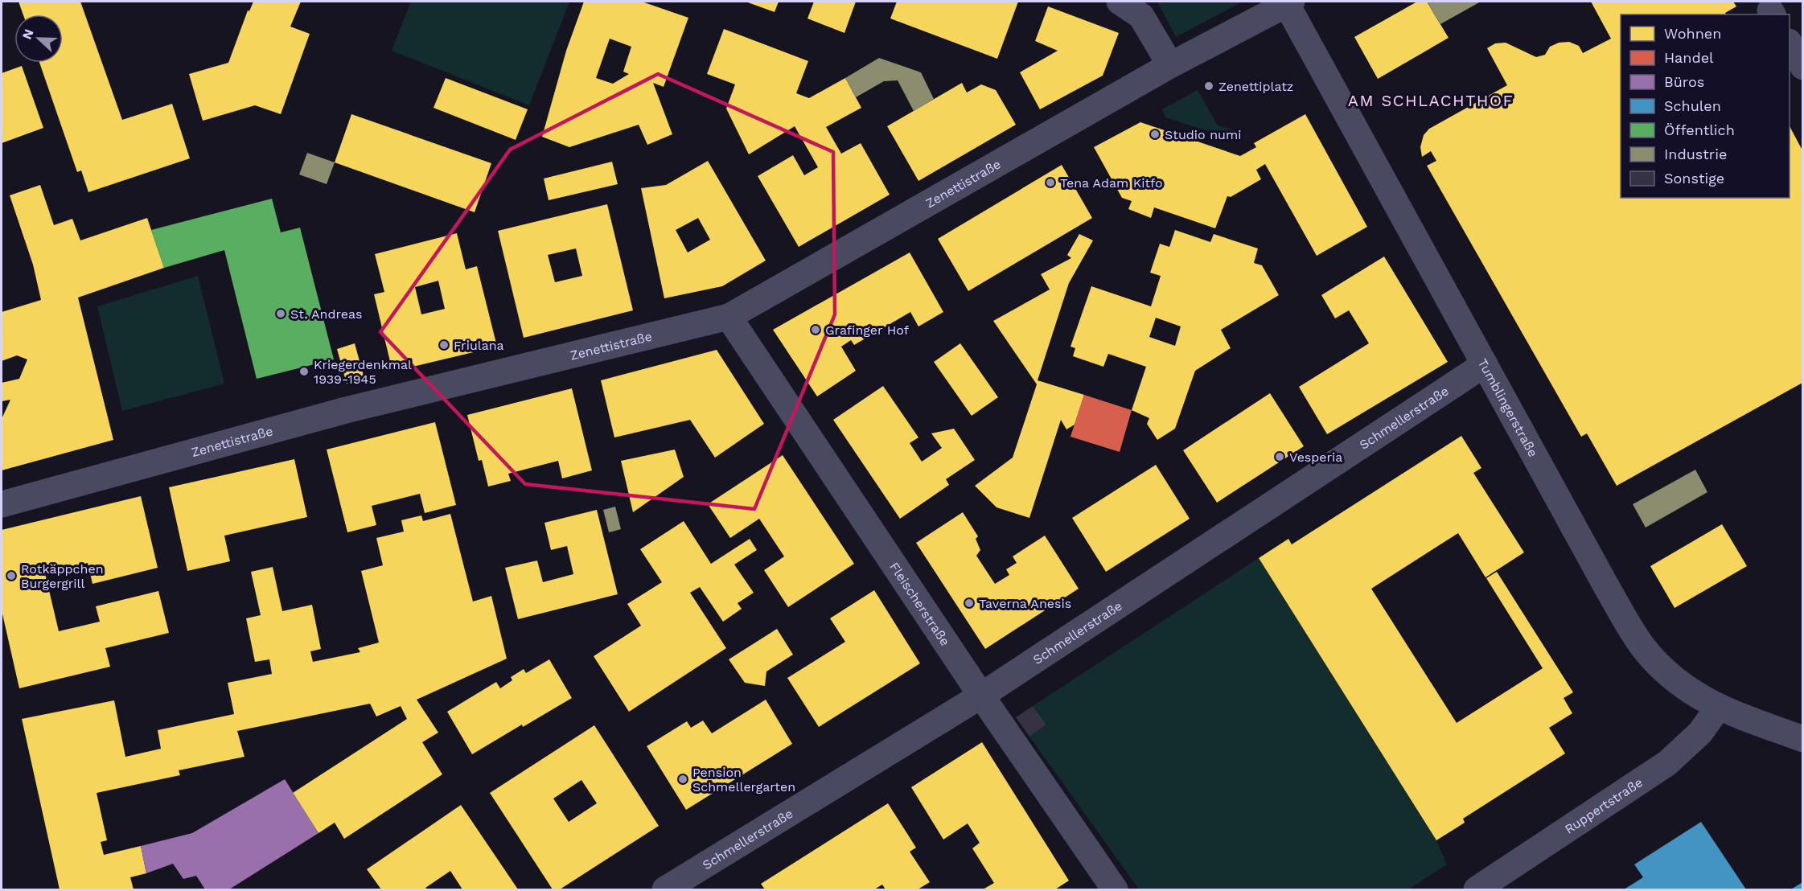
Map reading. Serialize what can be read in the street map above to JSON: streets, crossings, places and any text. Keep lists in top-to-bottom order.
{
  "streets": {
    "street": [
      "Zenettistraße",
      "Tumblingerstraße",
      "Schmellerstraße",
      "Fleischerstraße",
      "Ruppertstraße"
    ]
  },
  "crossings": [
    ["Zenettistraße", "Fleischerstraße"],
    ["Tumblingerstraße", "Schmellerstraße"],
    ["Tumblingerstraße", "Ruppertstraße"],
    ["Schmellerstraße", "Fleischerstraße"]
  ],
  "districts": ["AM SCHLACHTHOF"],
  "places": [
    "Zenettiplatz",
    "Studio numi",
    "Tena Adam Kitfo",
    "St. Andreas",
    "Grafinger Hof",
    "Friulana",
    "Kriegerdenkmal 1939-1945",
    "Vesperia",
    "Rotkäppchen Burgergrill",
    "Taverna Anesis",
    "Pension Schmellergarten"
  ],
  "legend": [
    "Wohnen",
    "Handel",
    "Büros",
    "Schulen",
    "Öffentlich",
    "Industrie",
    "Sonstige"
  ],
  "north": "left"
}
